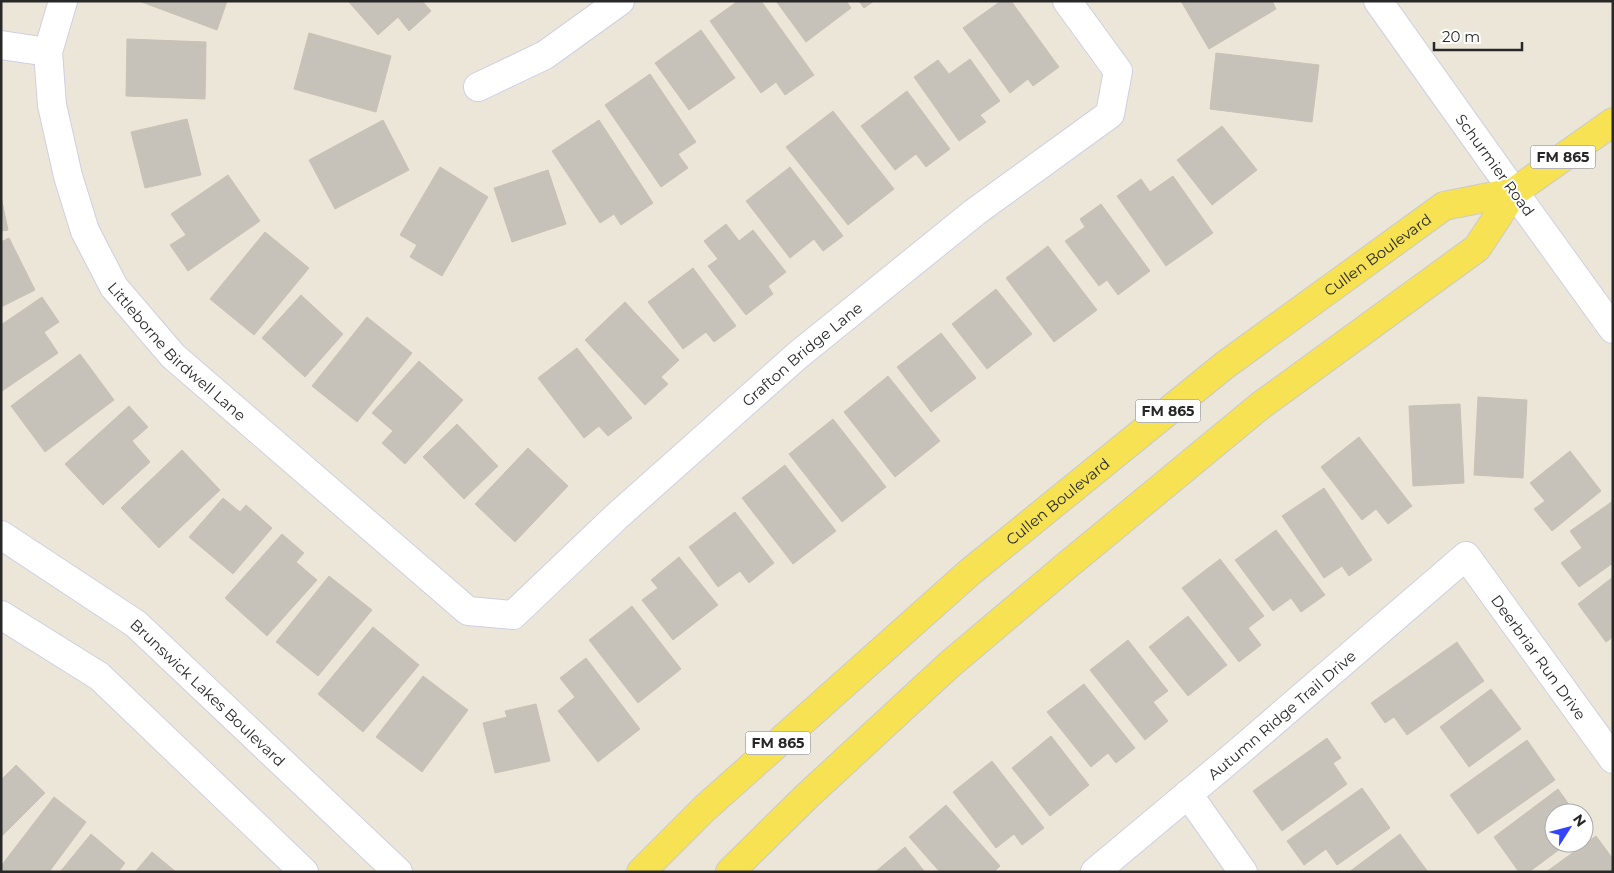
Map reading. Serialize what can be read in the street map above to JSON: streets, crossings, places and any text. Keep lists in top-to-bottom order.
{
  "streets": {
    "main road": ["FM 865", "Cullen Boulevard"],
    "street": [
      "Schurmier Road",
      "Littleborne Birdwell Lane",
      "Grafton Bridge Lane",
      "Deerbriar Run Drive",
      "Brunswick Lakes Boulevard",
      "Autumn Ridge Trail Drive"
    ]
  },
  "crossings": [
    ["Schurmier Road", "Cullen Boulevard"],
    ["Littleborne Birdwell Lane", "Grafton Bridge Lane"],
    ["Deerbriar Run Drive", "Autumn Ridge Trail Drive"]
  ],
  "scale_bar": "20 m",
  "north": "top right"
}
